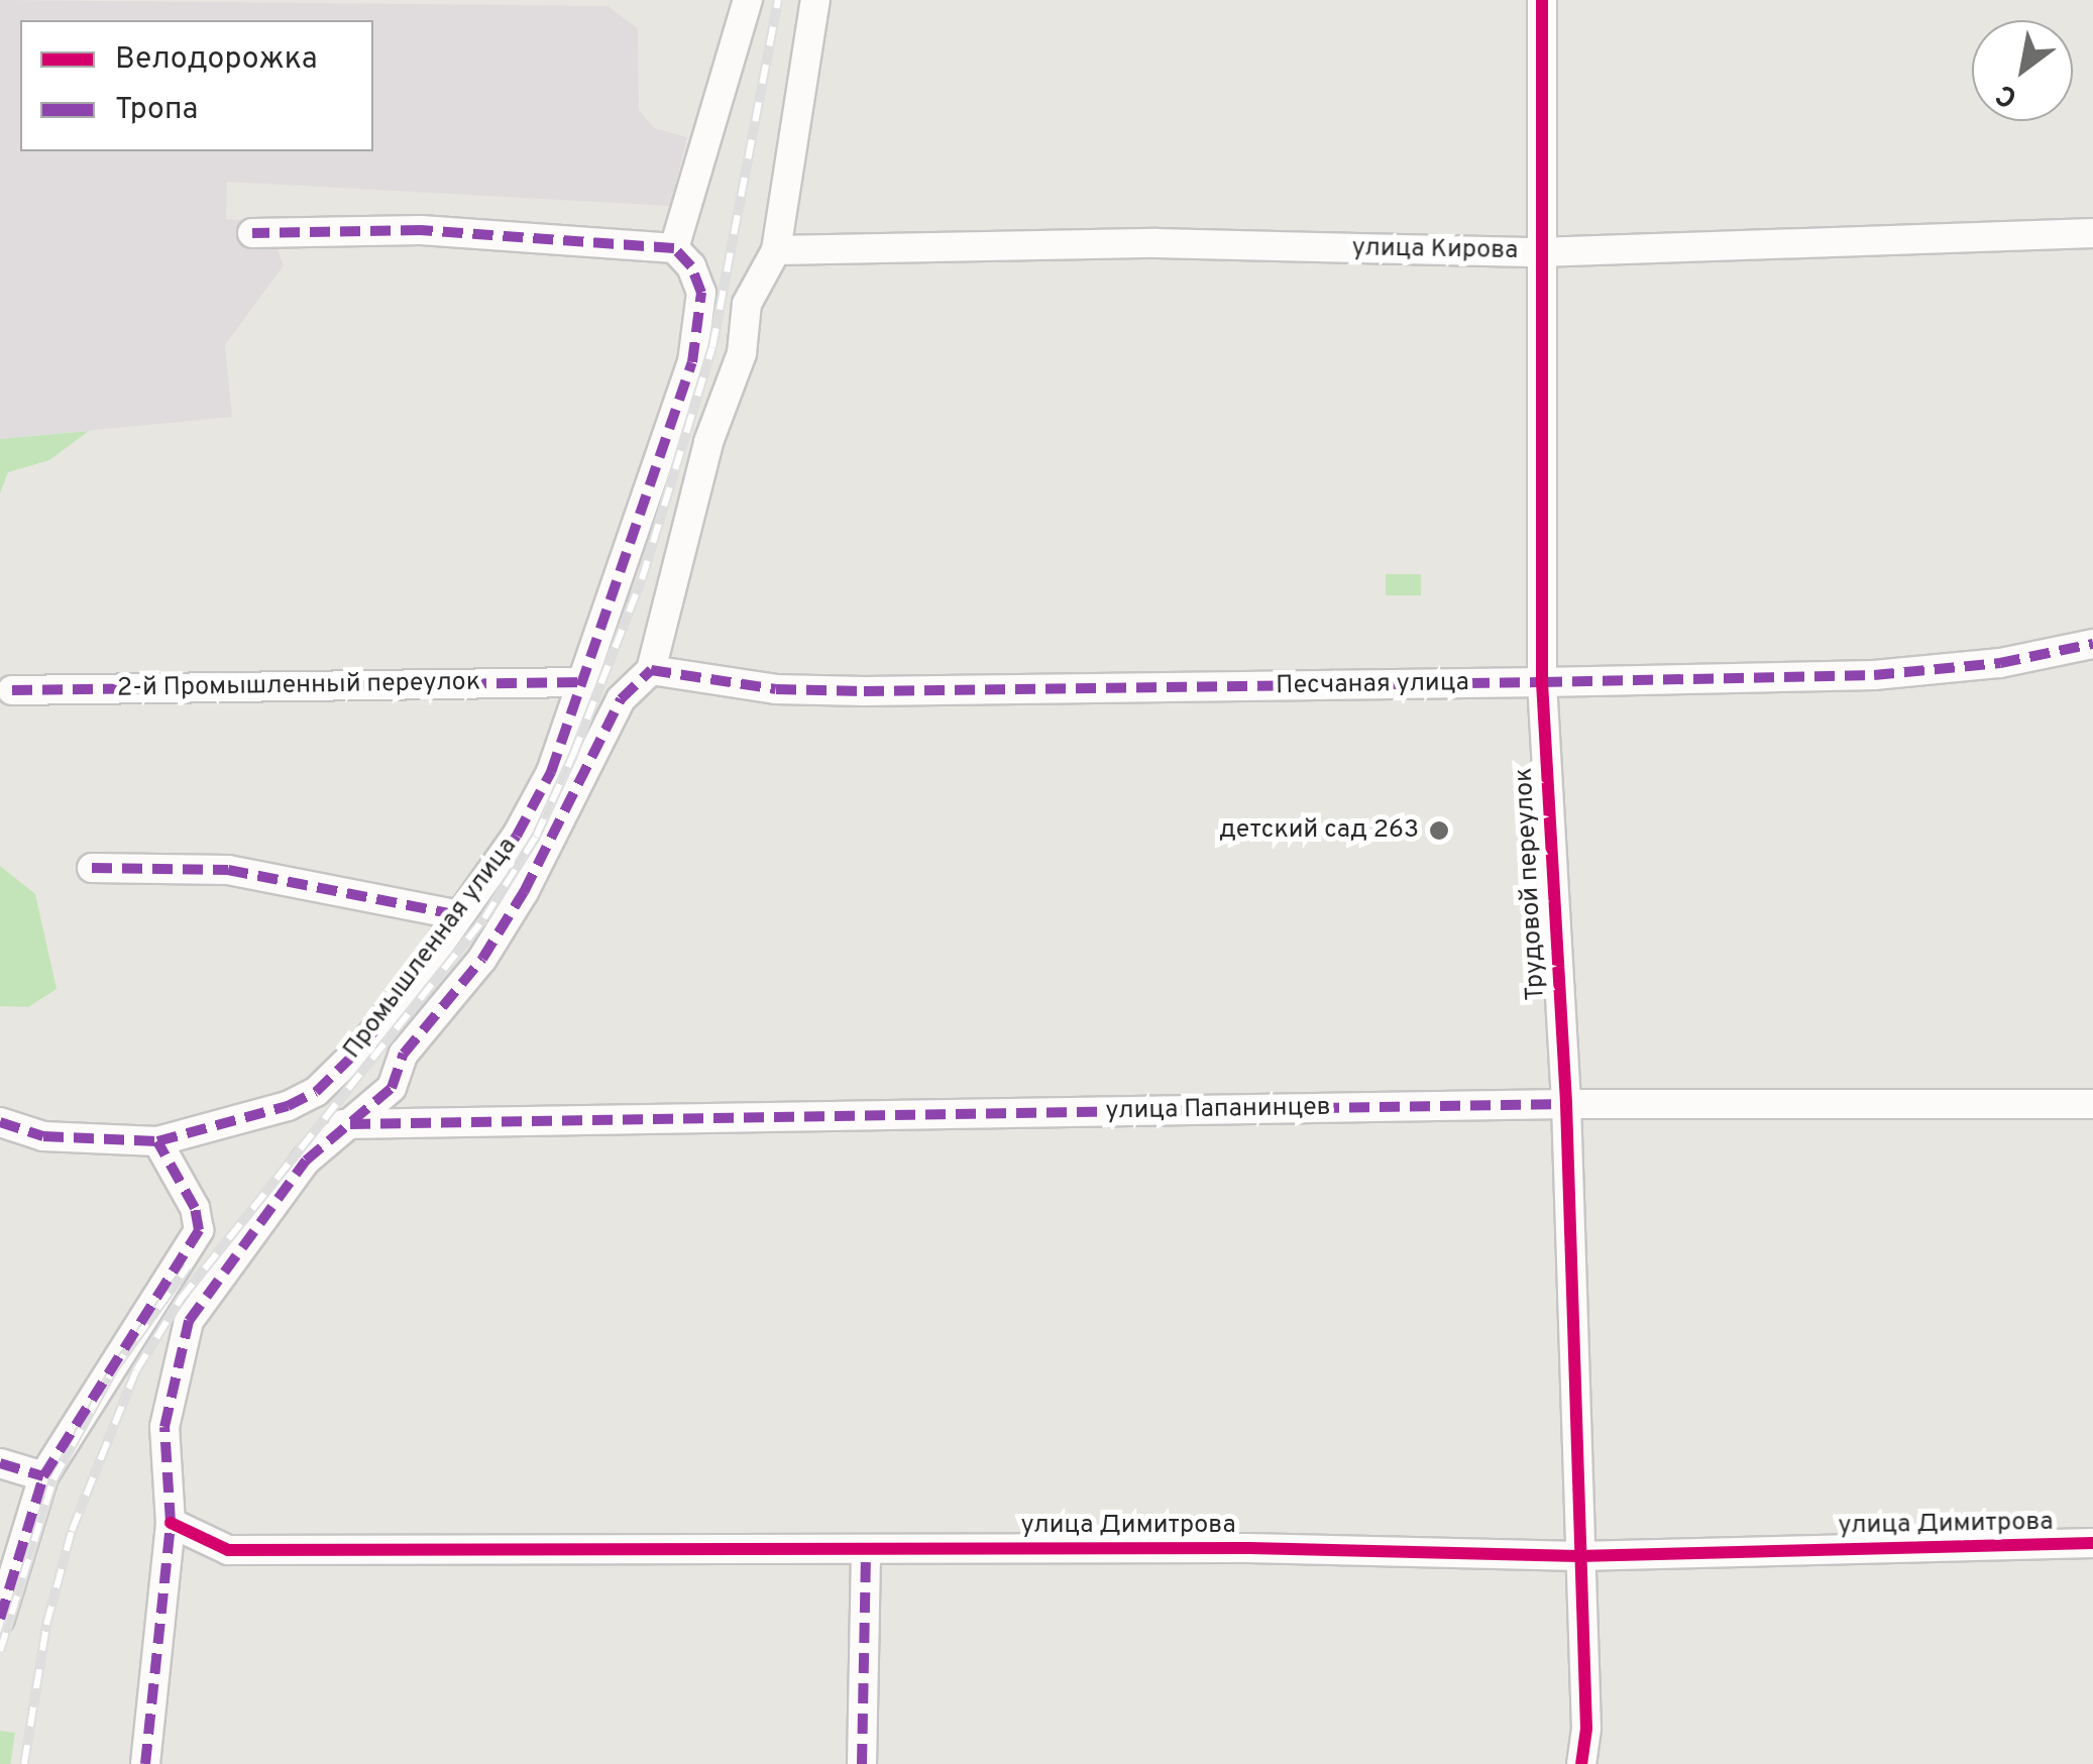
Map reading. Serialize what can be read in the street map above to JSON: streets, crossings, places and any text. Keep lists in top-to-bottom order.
{
  "streets": {
    "street": [
      "улица Кирова",
      "Песчаная улица",
      "2-й Промышленный переулок",
      "Трудовой переулок",
      "Промышленная улица",
      "улица Папанинцев",
      "улица Димитрова"
    ]
  },
  "crossings": [
    ["улица Кирова", "Трудовой переулок"],
    ["Песчаная улица", "Трудовой переулок"],
    ["Песчаная улица", "Промышленная улица"],
    ["2-й Промышленный переулок", "Промышленная улица"],
    ["Трудовой переулок", "улица Папанинцев"],
    ["Трудовой переулок", "улица Димитрова"],
    ["Промышленная улица", "улица Папанинцев"],
    ["Промышленная улица", "улица Димитрова"]
  ],
  "places": ["детский сад 263"],
  "legend": ["Велодорожка", "Тропа"],
  "north": "bottom left"
}
